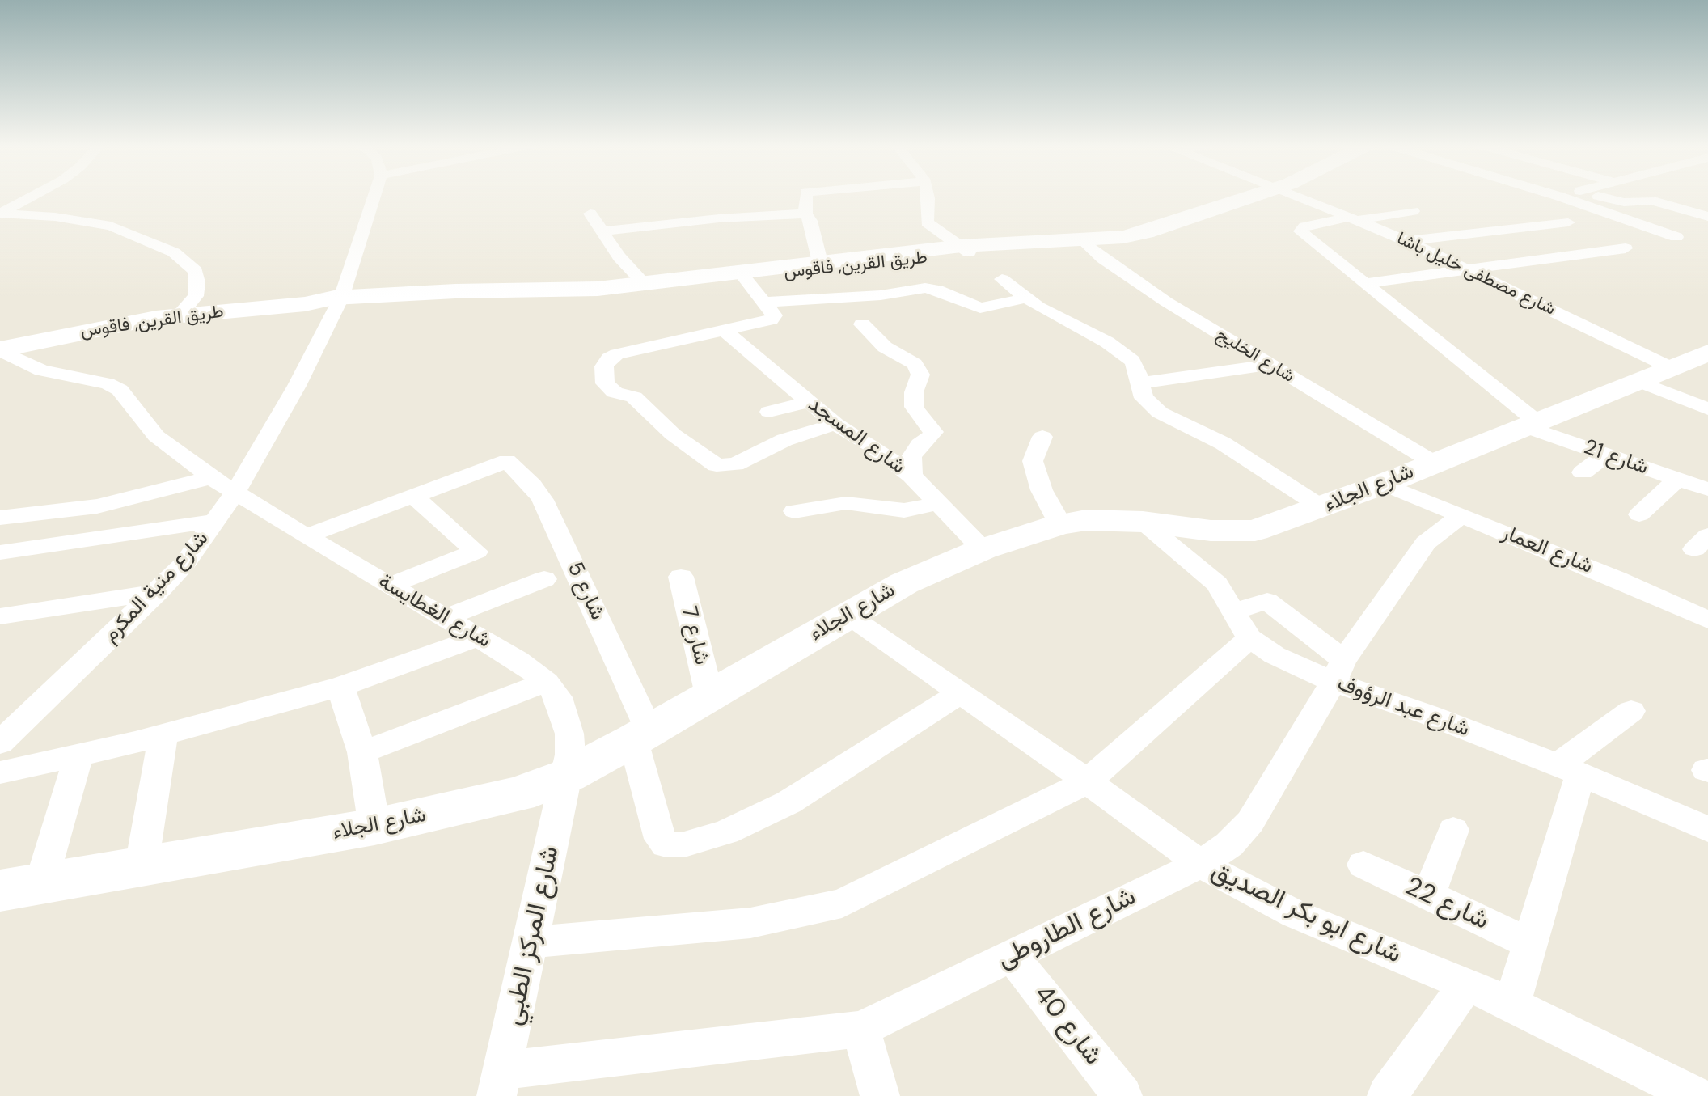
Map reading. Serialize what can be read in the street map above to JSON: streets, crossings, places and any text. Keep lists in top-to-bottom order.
{
  "streets": {
    "main road": ["طريق القرين, فاقوس", "شارع الجلاء"],
    "street": [
      "شارع مصطفى خليل باشا",
      "شارع الخليج",
      "شارع المسجد",
      "شارع 21",
      "شارع العمار",
      "شارع منية المكرم",
      "شارع 5",
      "شارع الغطايسة",
      "شارع 7",
      "شارع عبد الرؤوف",
      "شارع 22",
      "شارع ابو بكر الصديق",
      "شارع الطاروطى",
      "شارع المركز الطبي",
      "شارع 40"
    ]
  },
  "crossings": [
    ["طريق القرين, فاقوس", "شارع الخليج"],
    ["طريق القرين, فاقوس", "شارع منية المكرم"],
    ["طريق القرين, فاقوس", "شارع الغطايسة"],
    ["شارع مصطفى خليل باشا", "شارع الجلاء"],
    ["شارع الخليج", "شارع الجلاء"],
    ["شارع المسجد", "شارع الجلاء"],
    ["شارع 21", "شارع الجلاء"],
    ["شارع الجلاء", "شارع العمار"],
    ["شارع الجلاء", "شارع 5"],
    ["شارع الجلاء", "شارع الغطايسة"],
    ["شارع الجلاء", "شارع 7"],
    ["شارع الجلاء", "شارع عبد الرؤوف"],
    ["شارع الجلاء", "شارع ابو بكر الصديق"],
    ["شارع الجلاء", "شارع المركز الطبي"],
    ["شارع العمار", "شارع الطاروطى"],
    ["شارع منية المكرم", "شارع الغطايسة"],
    ["شارع 5", "شارع ابو بكر الصديق"],
    ["شارع الغطايسة", "شارع المركز الطبي"],
    ["شارع عبد الرؤوف", "شارع الطاروطى"],
    ["شارع ابو بكر الصديق", "شارع الطاروطى"],
    ["شارع الطاروطى", "شارع المركز الطبي"],
    ["شارع الطاروطى", "شارع 40"]
  ]
}
